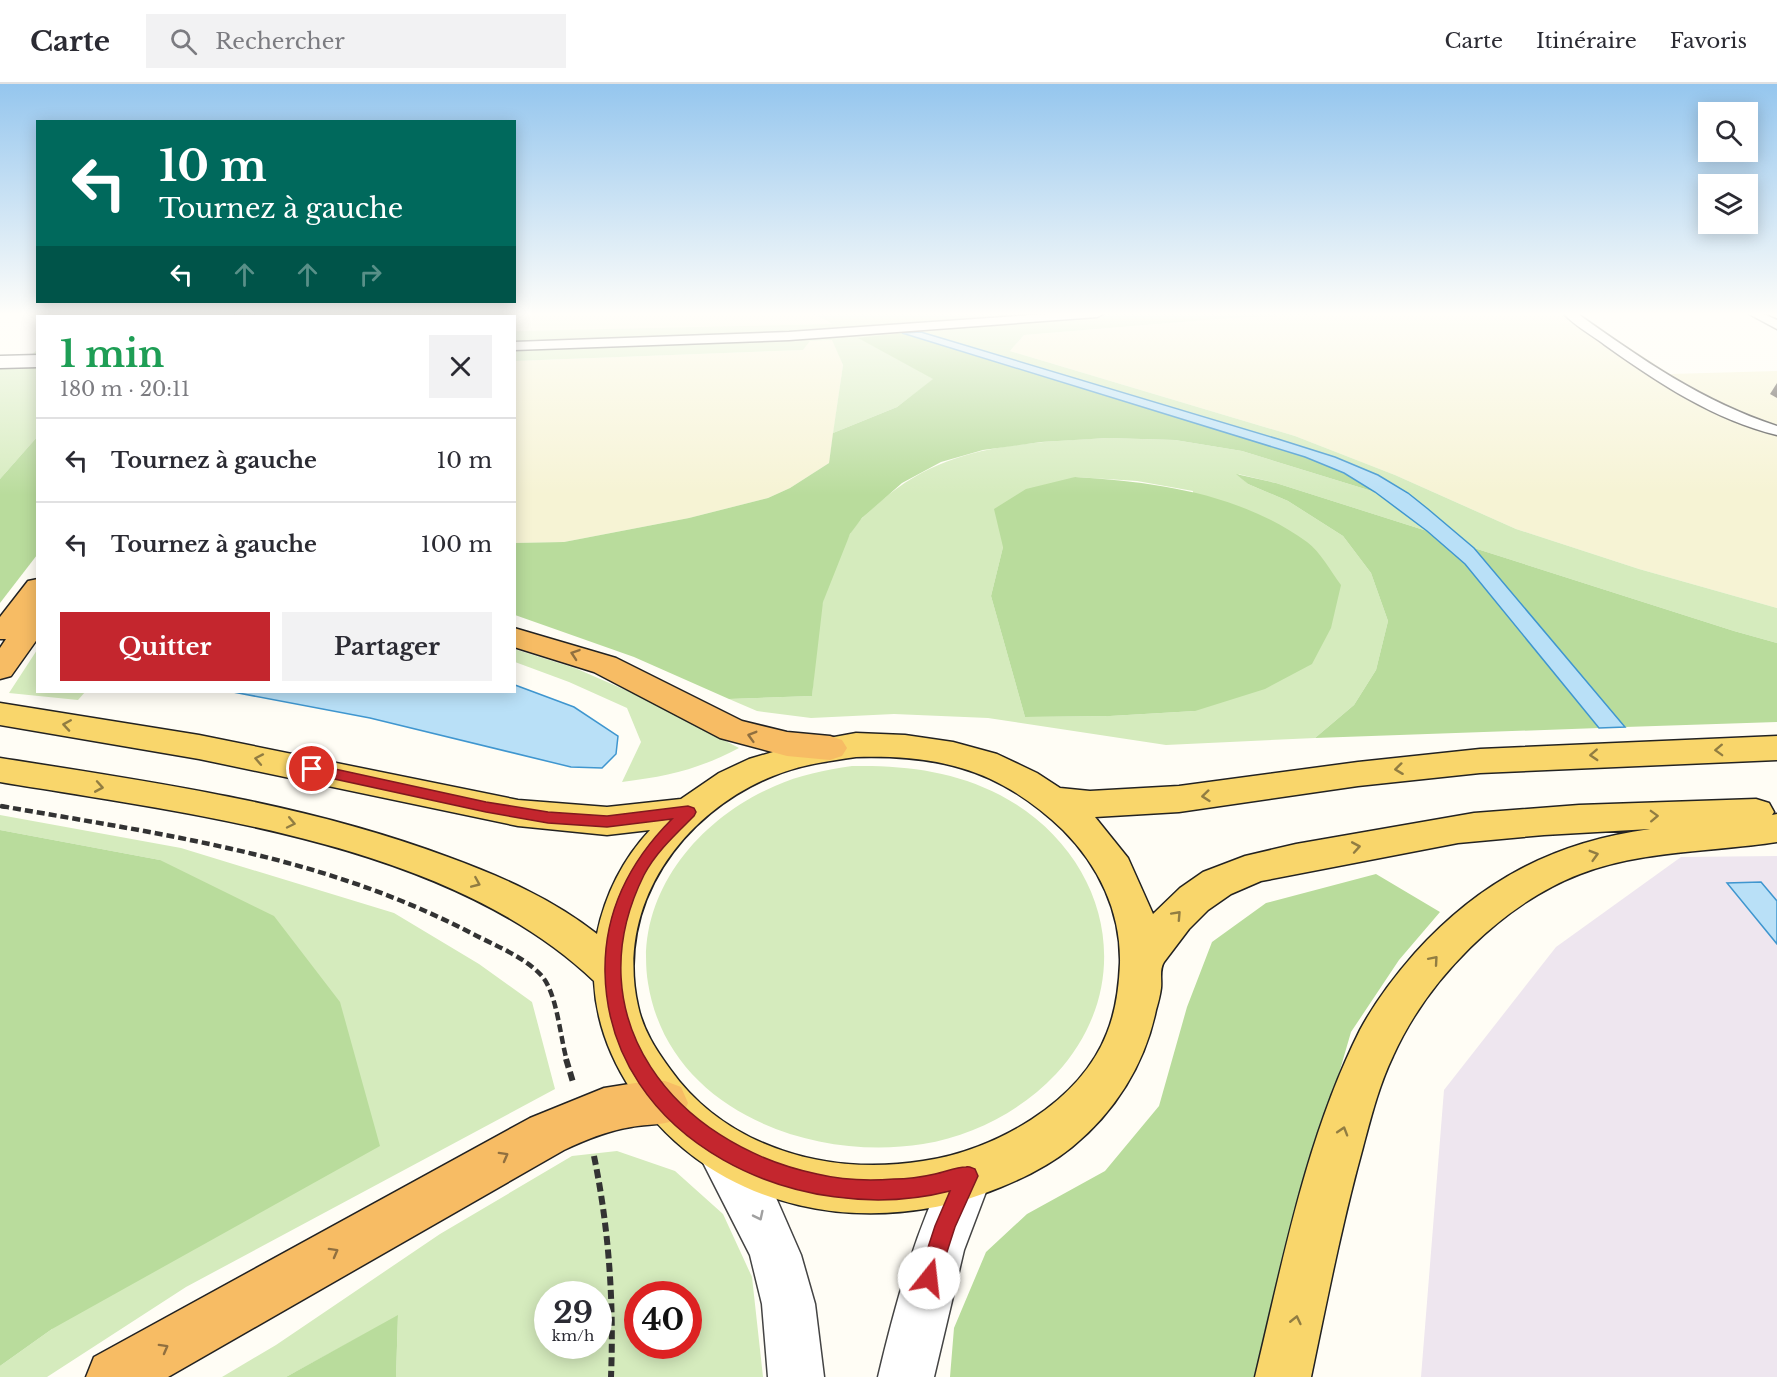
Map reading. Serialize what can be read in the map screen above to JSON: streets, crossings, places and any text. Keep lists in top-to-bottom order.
{
  "page": {
    "header": "Carte",
    "search": "Rechercher",
    "nav": ["Carte", "Itinéraire", "Favoris"],
    "turn": ["10 m", "Tournez à gauche"],
    "heading": ["1 min", "180 m · 20:11"],
    "list": [
      {
        "name": "Tournez à gauche",
        "value": "10 m"
      },
      {
        "name": "Tournez à gauche",
        "value": "100 m"
      }
    ],
    "buttons": ["Quitter", "Partager"],
    "speed": "29 km/h",
    "limit": "40"
  }
}
